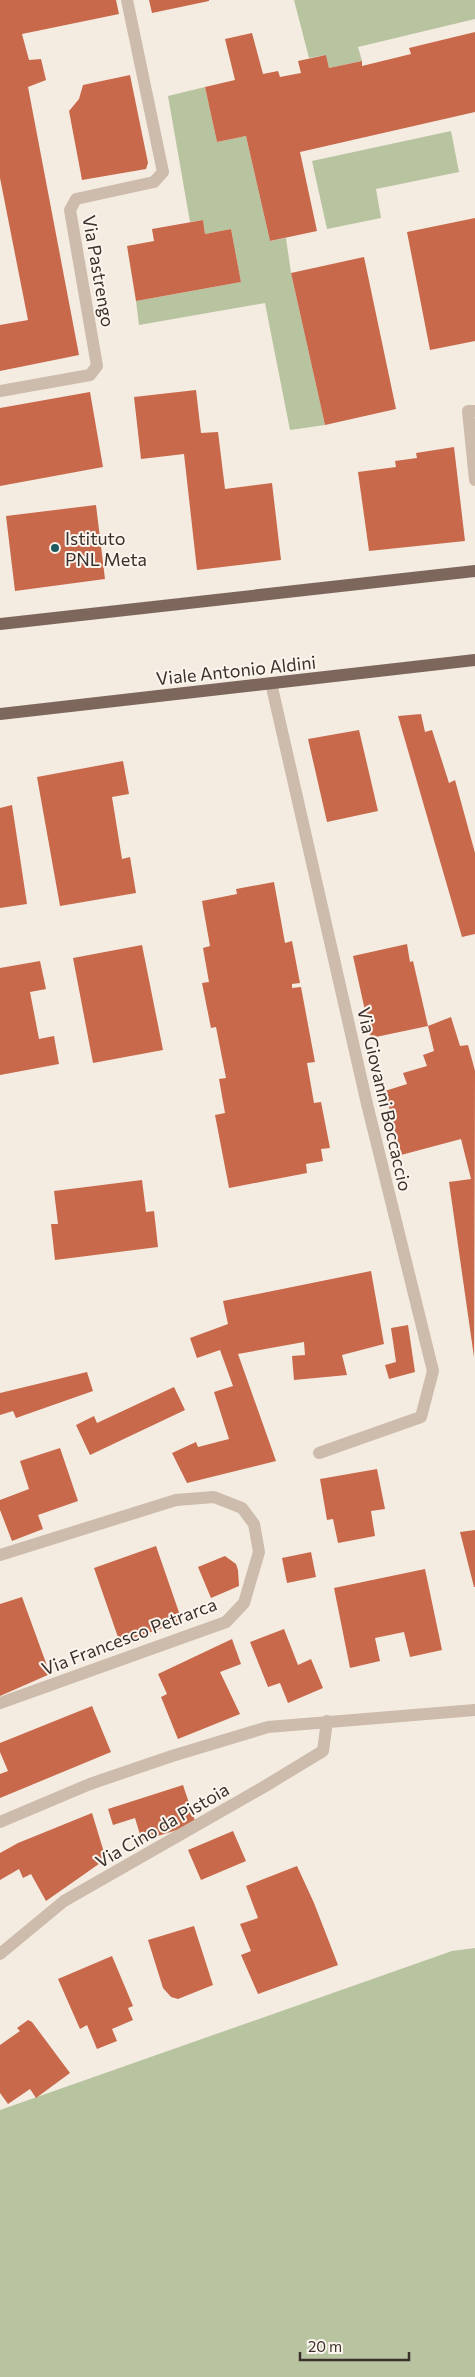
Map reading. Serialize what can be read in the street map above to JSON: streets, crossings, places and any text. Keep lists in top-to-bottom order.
{
  "streets": {
    "main road": ["Viale Antonio Aldini"],
    "street": [
      "Via Pastrengo",
      "Via Giovanni Boccaccio",
      "Via Francesco Petrarca",
      "Via Cino da Pistoia"
    ]
  },
  "crossings": [
    ["Viale Antonio Aldini", "Via Giovanni Boccaccio"]
  ],
  "places": ["Istituto PNL Meta"],
  "scale_bar": "20 m"
}
